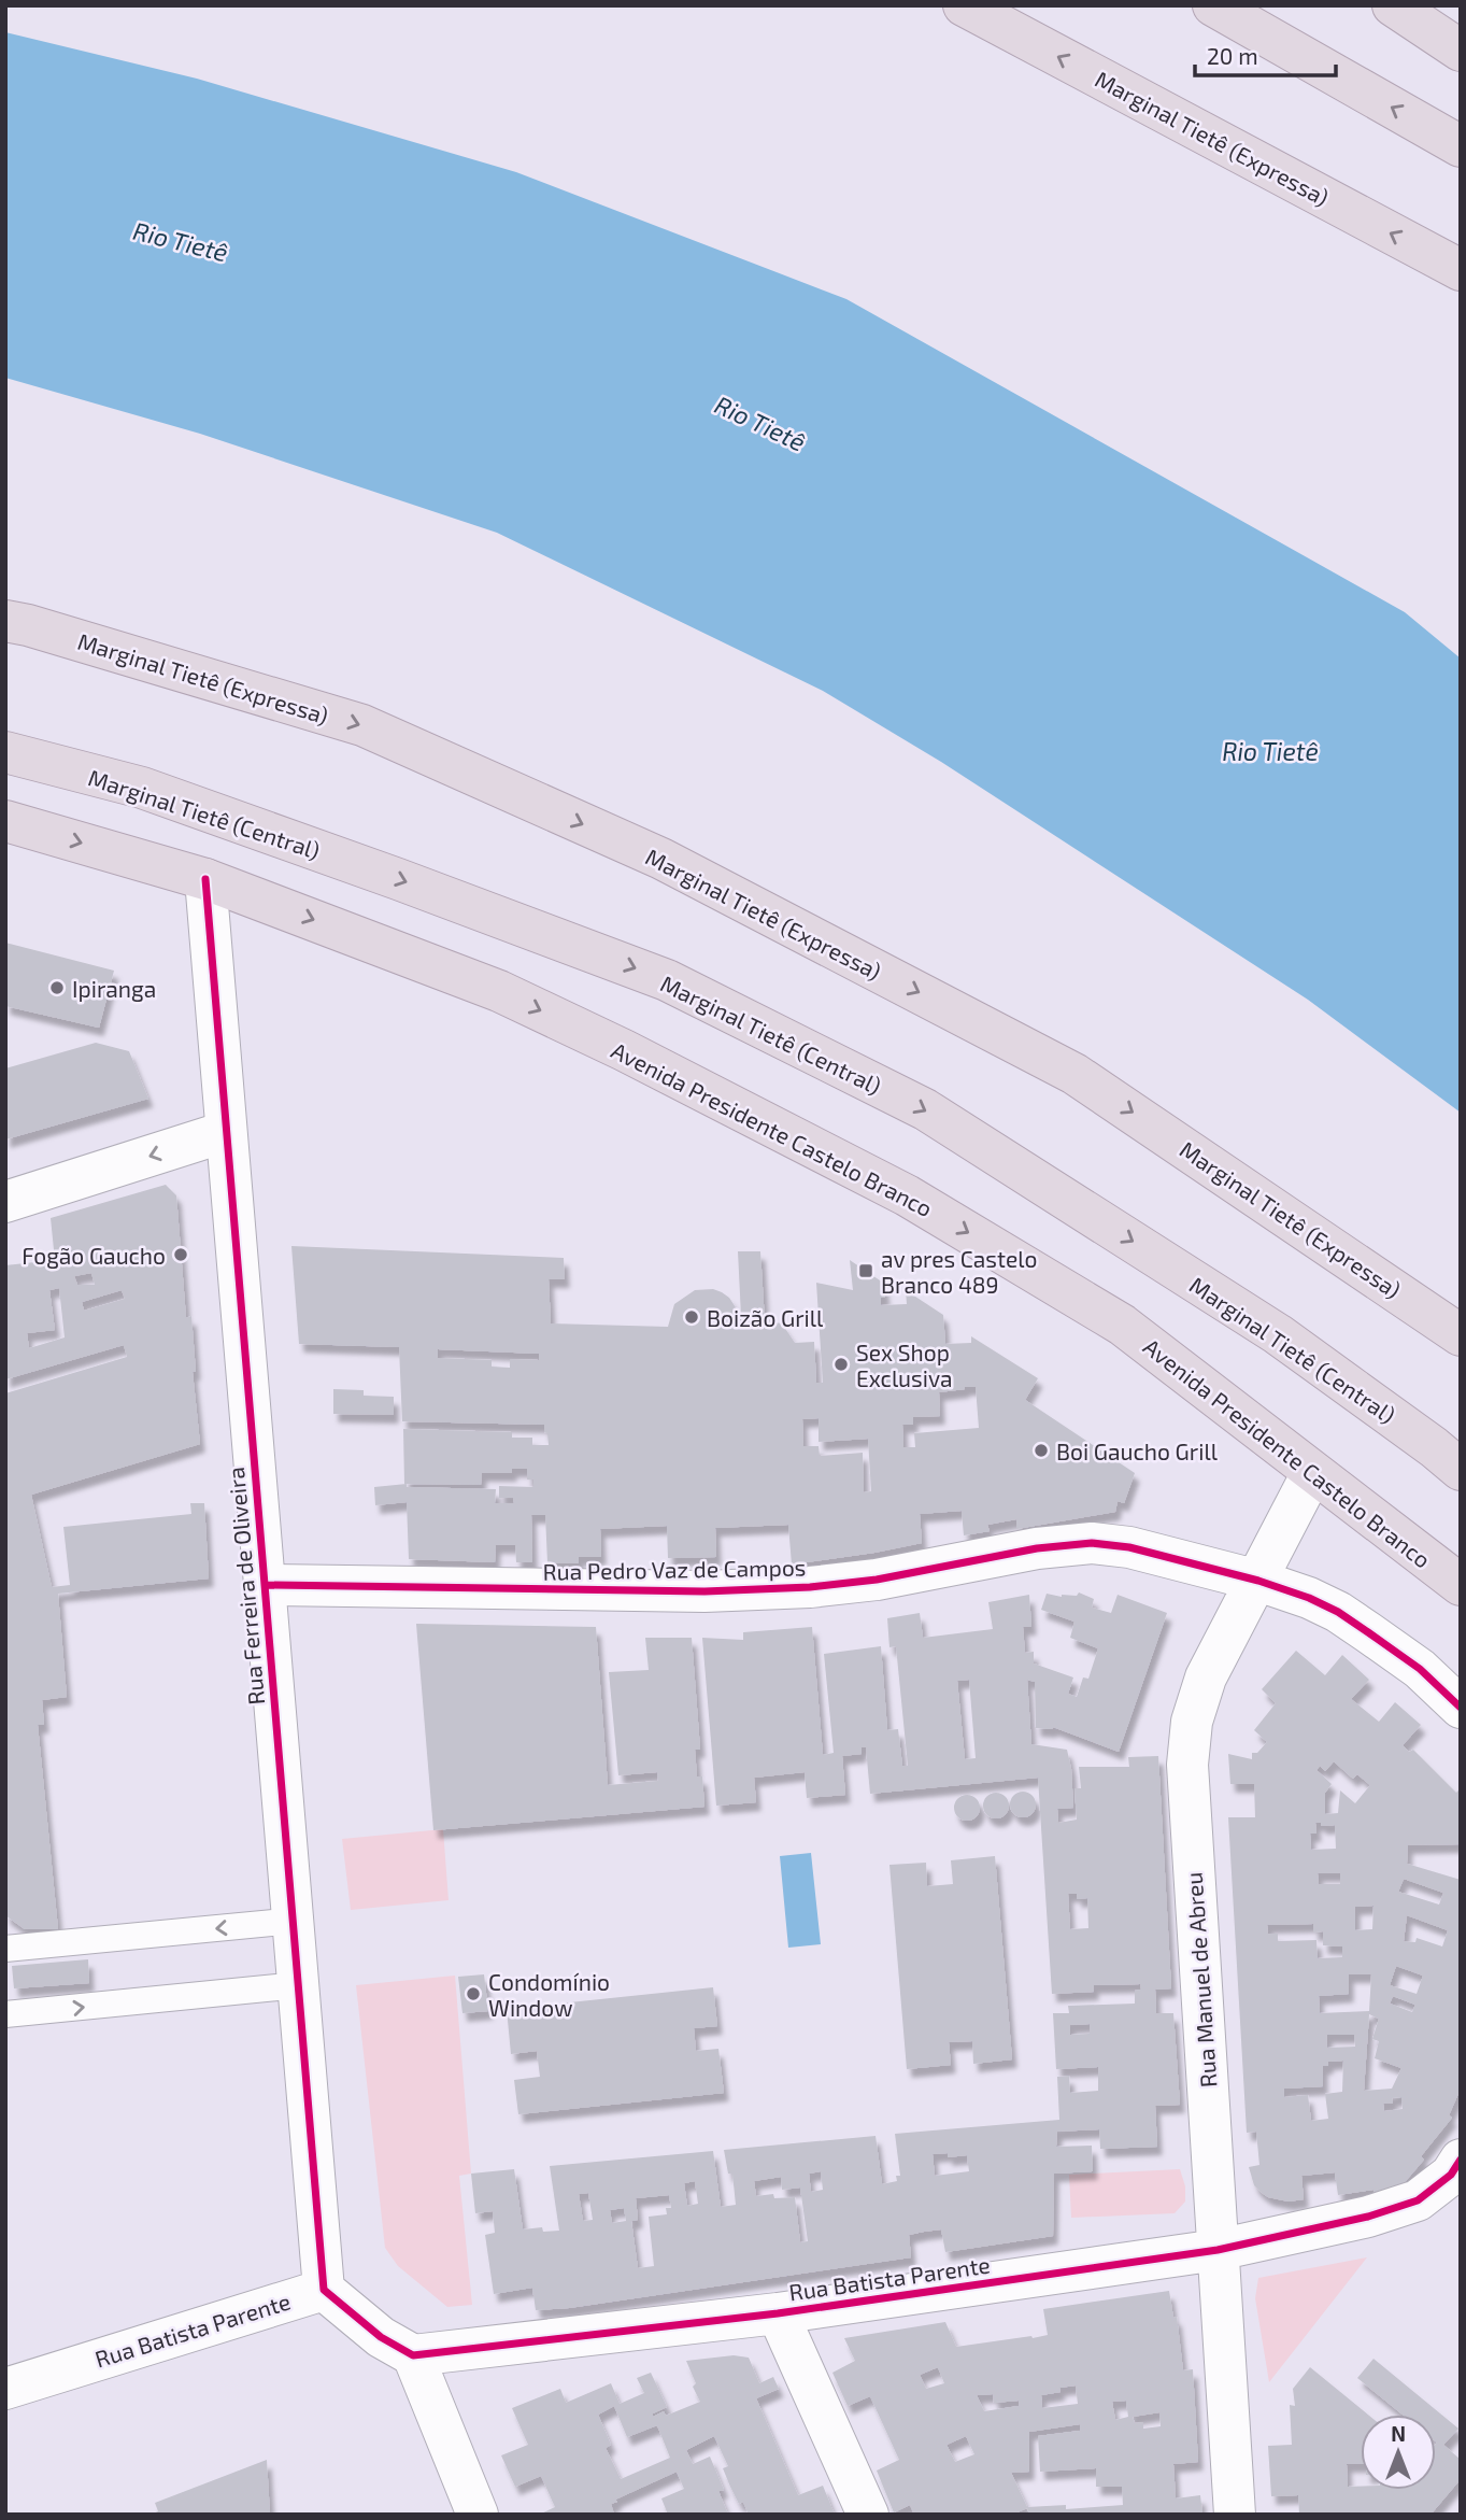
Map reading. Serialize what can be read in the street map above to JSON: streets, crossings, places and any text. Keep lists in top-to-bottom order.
{
  "streets": {
    "highway": ["Marginal Tietê (Expressa)", "Marginal Tietê (Central)", "Avenida Presidente Castelo Branco"],
    "street": [
      "Rua Pedro Vaz de Campos",
      "Rua Ferreira de Oliveira",
      "Rua Manuel de Abreu",
      "Rua Batista Parente"
    ]
  },
  "crossings": [
    ["Avenida Presidente Castelo Branco", "Rua Ferreira de Oliveira"],
    ["Avenida Presidente Castelo Branco", "Rua Manuel de Abreu"],
    ["Rua Pedro Vaz de Campos", "Rua Ferreira de Oliveira"],
    ["Rua Pedro Vaz de Campos", "Rua Manuel de Abreu"],
    ["Rua Ferreira de Oliveira", "Rua Batista Parente"],
    ["Rua Manuel de Abreu", "Rua Batista Parente"]
  ],
  "one_way": ["Marginal Tietê (Central)", "Avenida Presidente Castelo Branco"],
  "water": ["Rio Tietê"],
  "places": {
    "other": [
      "Ipiranga",
      "Fogão Gaucho",
      "Boizão Grill",
      "Sex Shop Exclusiva",
      "Boi Gaucho Grill",
      "Condomínio Window"
    ],
    "transit": ["av pres Castelo Branco 489"]
  },
  "scale_bar": "20 m",
  "north": "top"
}
